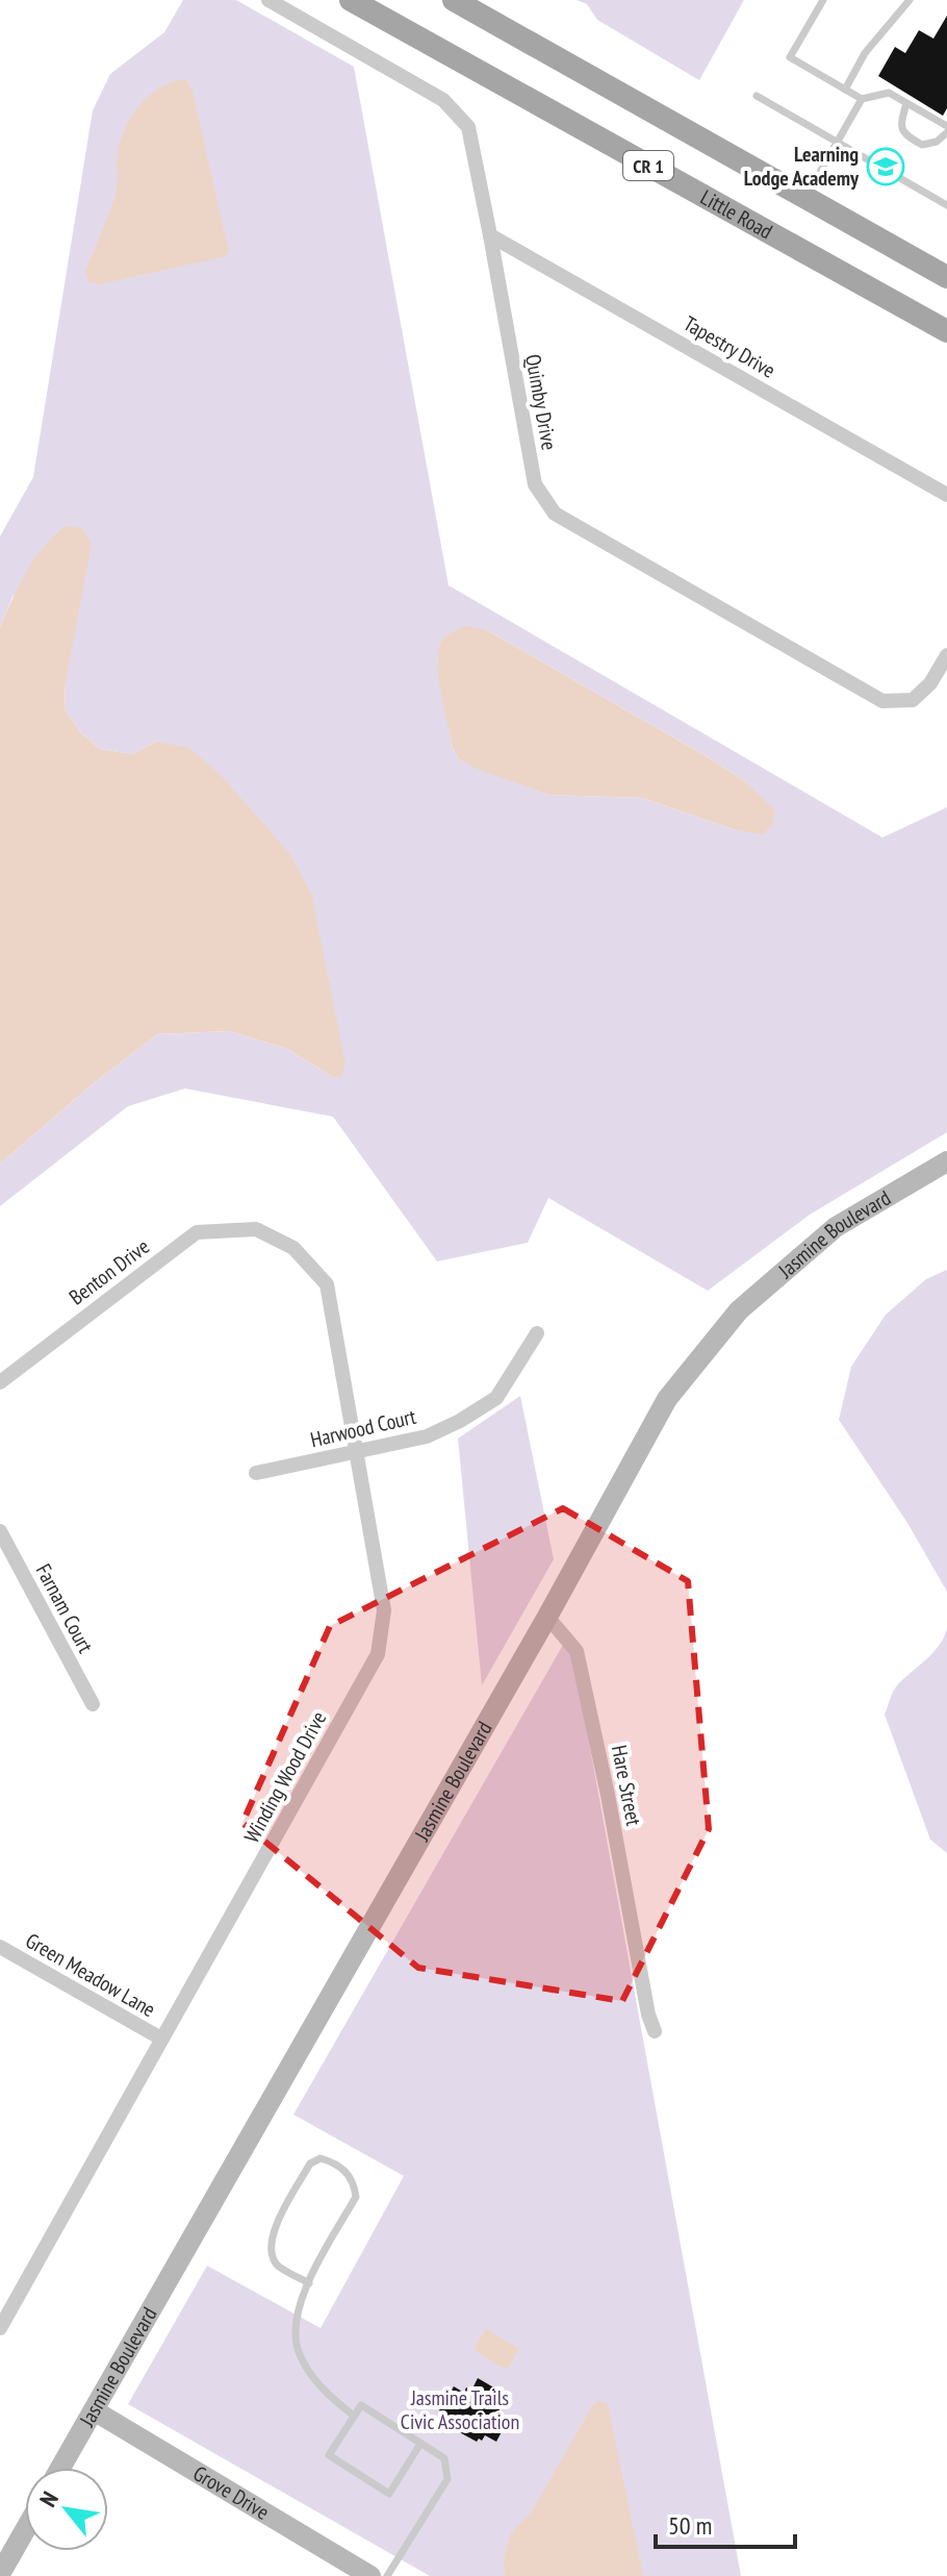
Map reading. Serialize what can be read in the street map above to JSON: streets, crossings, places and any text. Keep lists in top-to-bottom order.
{
  "streets": {
    "main road": ["CR 1", "Little Road"],
    "street": [
      "Tapestry Drive",
      "Quimby Drive",
      "Jasmine Boulevard",
      "Benton Drive",
      "Harwood Court",
      "Farnam Court",
      "Winding Wood Drive",
      "Hare Street",
      "Green Meadow Lane",
      "Grove Drive"
    ]
  },
  "crossings": [
    ["Tapestry Drive", "Quimby Drive"],
    ["Jasmine Boulevard", "Hare Street"],
    ["Jasmine Boulevard", "Grove Drive"],
    ["Benton Drive", "Winding Wood Drive"],
    ["Harwood Court", "Winding Wood Drive"],
    ["Winding Wood Drive", "Green Meadow Lane"]
  ],
  "parks": ["Jasmine Trails Civic Association"],
  "places": {
    "school or university": ["Learning Lodge Academy"]
  },
  "scale_bar": "50 m",
  "north": "top left"
}
